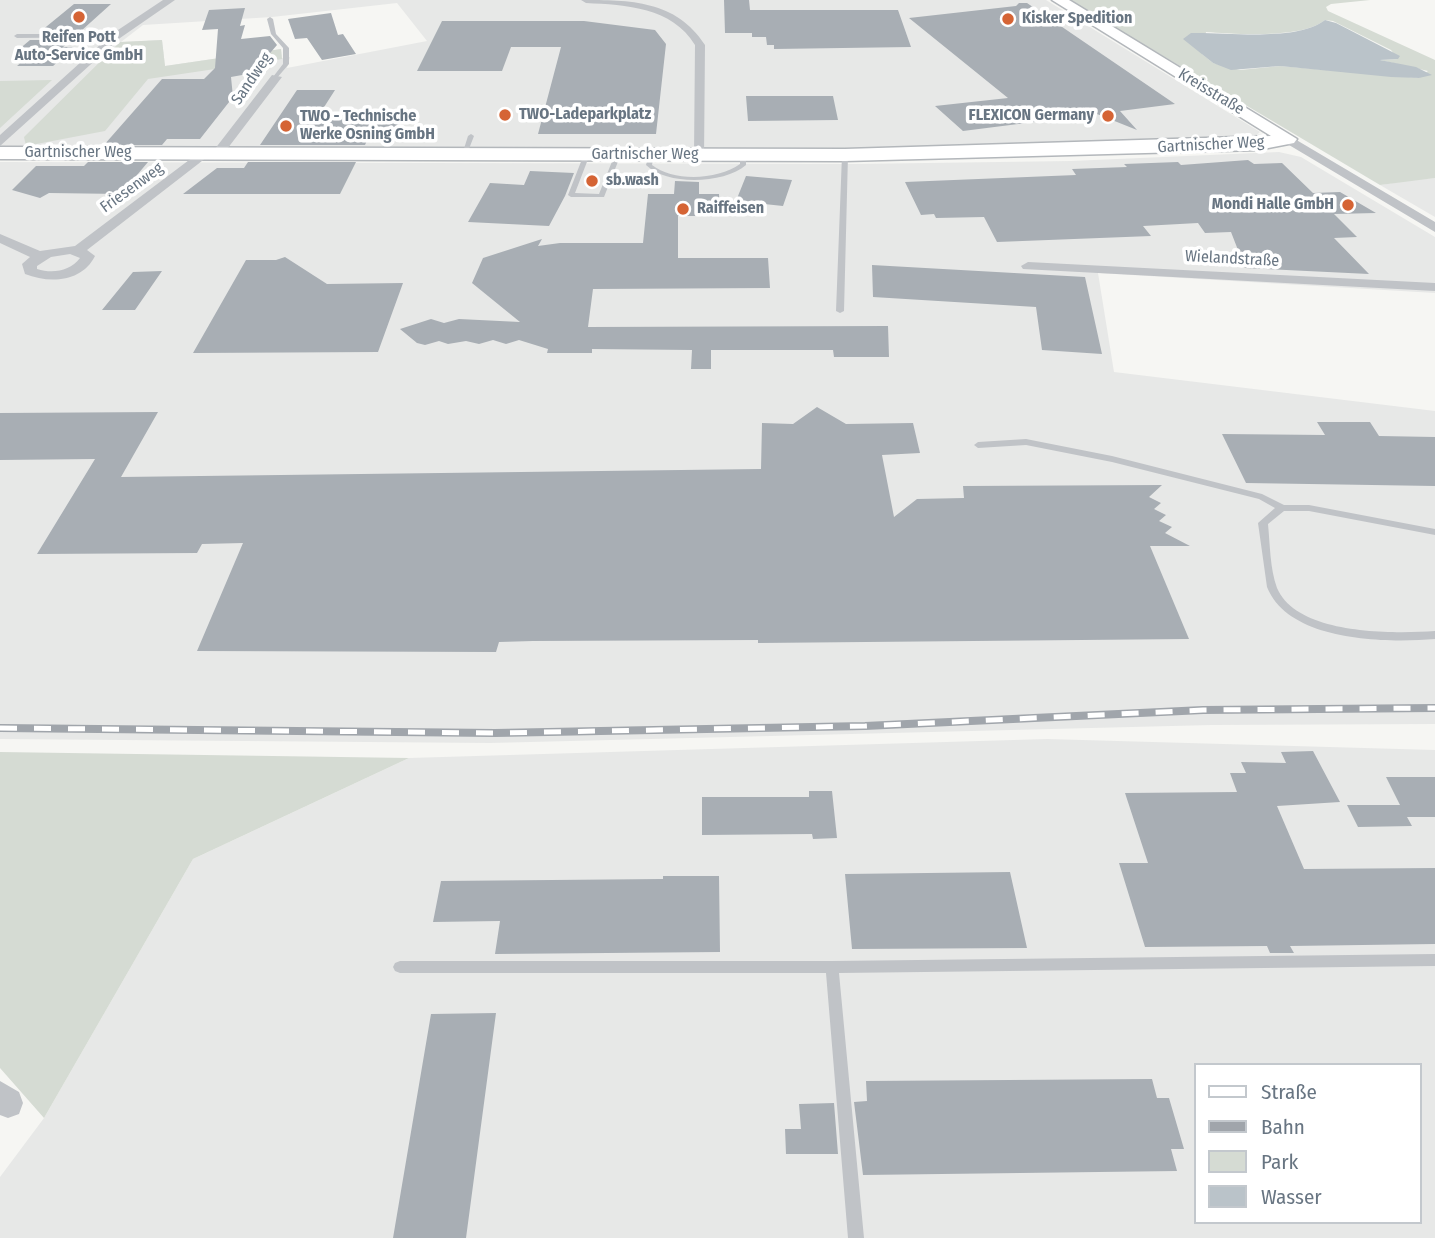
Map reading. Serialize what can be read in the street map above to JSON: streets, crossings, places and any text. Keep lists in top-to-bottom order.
{
  "streets": {
    "street": [
      "Sandweg",
      "Kreisstraße",
      "Gartnischer Weg",
      "Friesenweg",
      "Wielandstraße"
    ]
  },
  "crossings": [
    ["Sandweg", "Gartnischer Weg"],
    ["Sandweg", "Friesenweg"],
    ["Kreisstraße", "Gartnischer Weg"],
    ["Gartnischer Weg", "Friesenweg"]
  ],
  "places": [
    "Reifen Pott Auto-Service GmbH",
    "Kisker Spedition",
    "TWO-Ladeparkplatz",
    "FLEXICON Germany",
    "TWO - Technische Werke Osning GmbH",
    "sb.wash",
    "Mondi Halle GmbH",
    "Raiffeisen"
  ],
  "legend": [
    "Straße",
    "Bahn",
    "Park",
    "Wasser"
  ]
}
